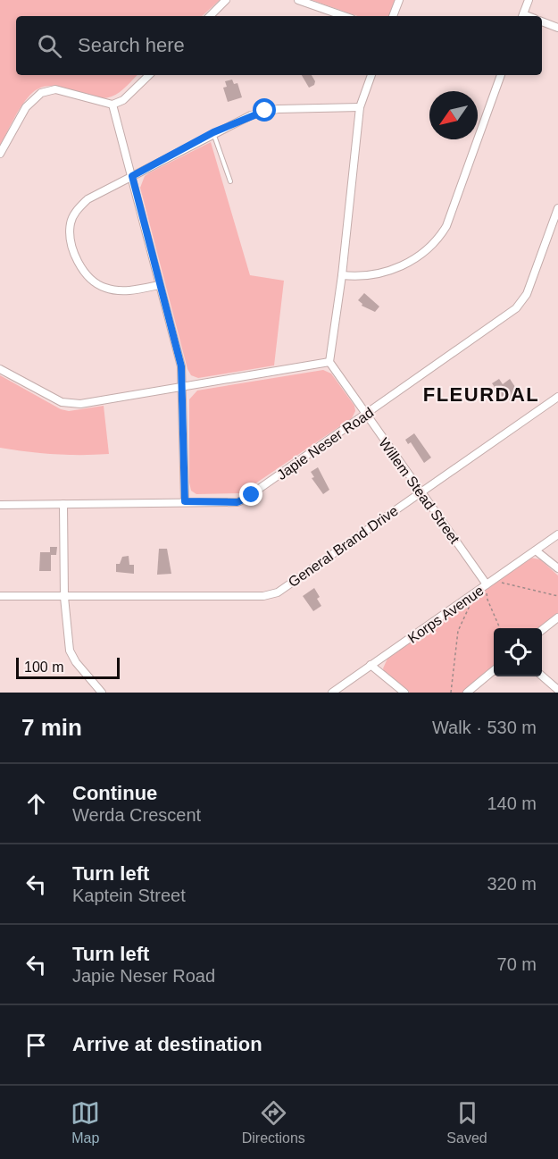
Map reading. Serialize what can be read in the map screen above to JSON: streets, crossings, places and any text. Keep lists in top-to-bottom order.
{
  "streets": {
    "street": [
      "Japie Neser Road",
      "Willem Stead Street",
      "General Brand Drive",
      "Korps Avenue"
    ]
  },
  "crossings": [
    ["Japie Neser Road", "Willem Stead Street"],
    ["Willem Stead Street", "General Brand Drive"],
    ["Willem Stead Street", "Korps Avenue"]
  ],
  "districts": ["FLEURDAL"],
  "scale_bar": "100 m",
  "north": "bottom left",
  "page": {
    "search": "Search here",
    "scale": "100 m",
    "heading": ["7 min", "Walk · 530 m"],
    "list": [
      ["Continue", "Werda Crescent", "140 m"],
      ["Turn left", "Kaptein Street", "320 m"],
      ["Turn left", "Japie Neser Road", "70 m"],
      "Arrive at destination"
    ],
    "nav": ["Map", "Directions", "Saved"]
  }
}
